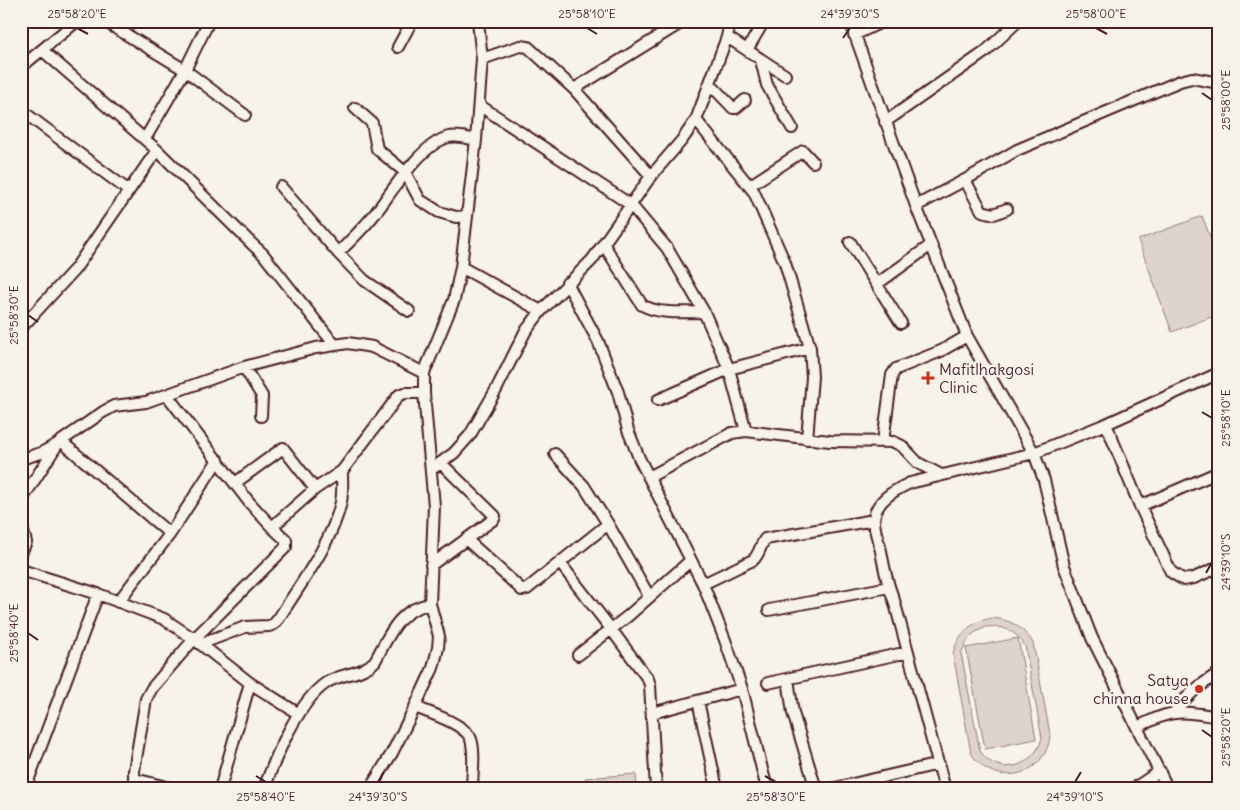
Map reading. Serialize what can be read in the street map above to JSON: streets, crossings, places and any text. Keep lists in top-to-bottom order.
{
  "places": {
    "health": ["Mafitlhakgosi Clinic"],
    "other": ["Satya chinna house"]
  },
  "coordinates": [
    "25°58'20\"E",
    "25°58'10\"E",
    "24°39'30\"S",
    "25°58'00\"E",
    "25°58'30\"E",
    "24°39'10\"S",
    "25°58'40\"E"
  ]
}
